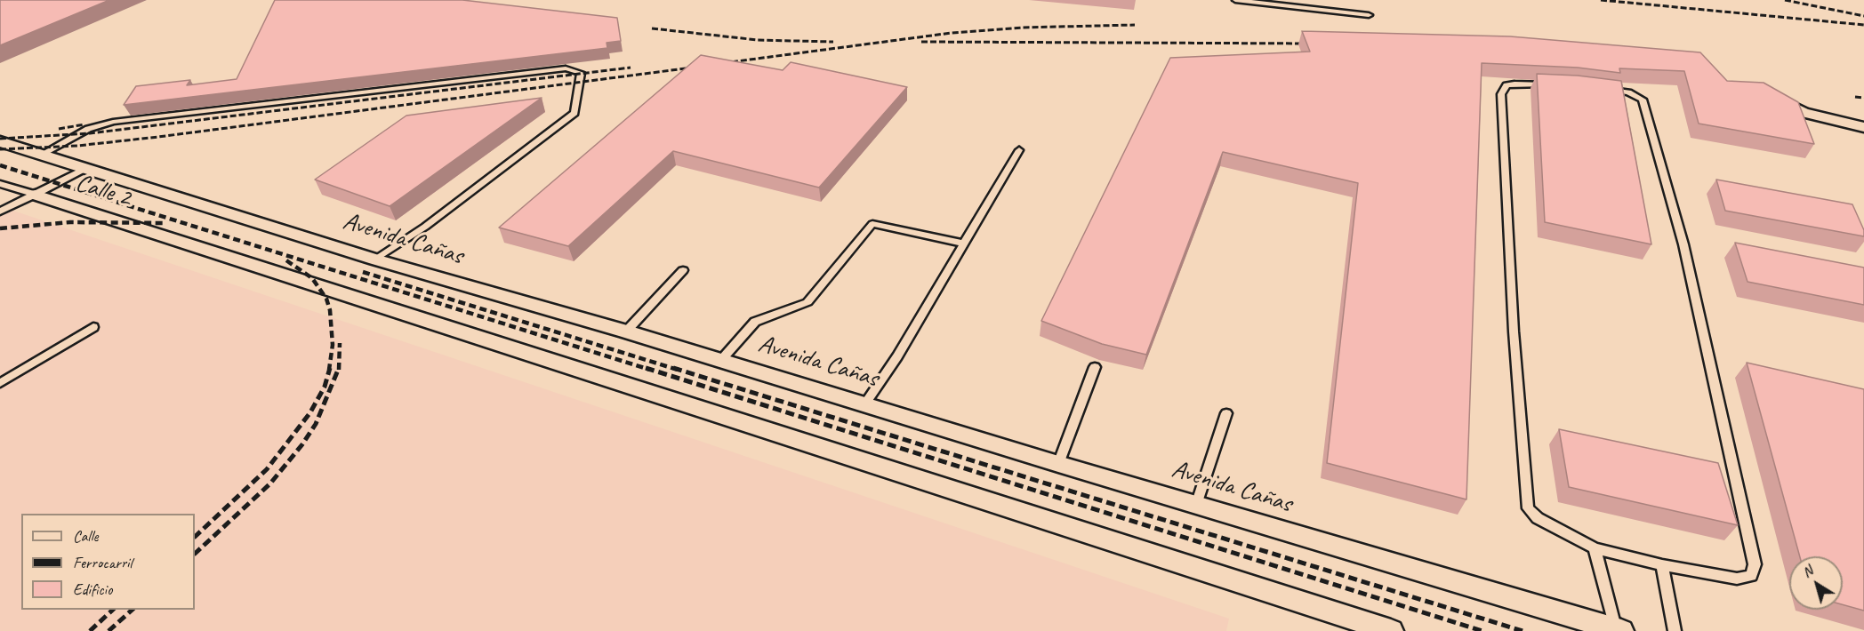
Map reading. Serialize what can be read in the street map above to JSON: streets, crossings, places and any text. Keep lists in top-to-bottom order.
{
  "streets": {
    "street": ["Calle 2", "Avenida Cañas"]
  },
  "legend": ["Calle", "Ferrocarril", "Edificio"],
  "north": "top left"
}
